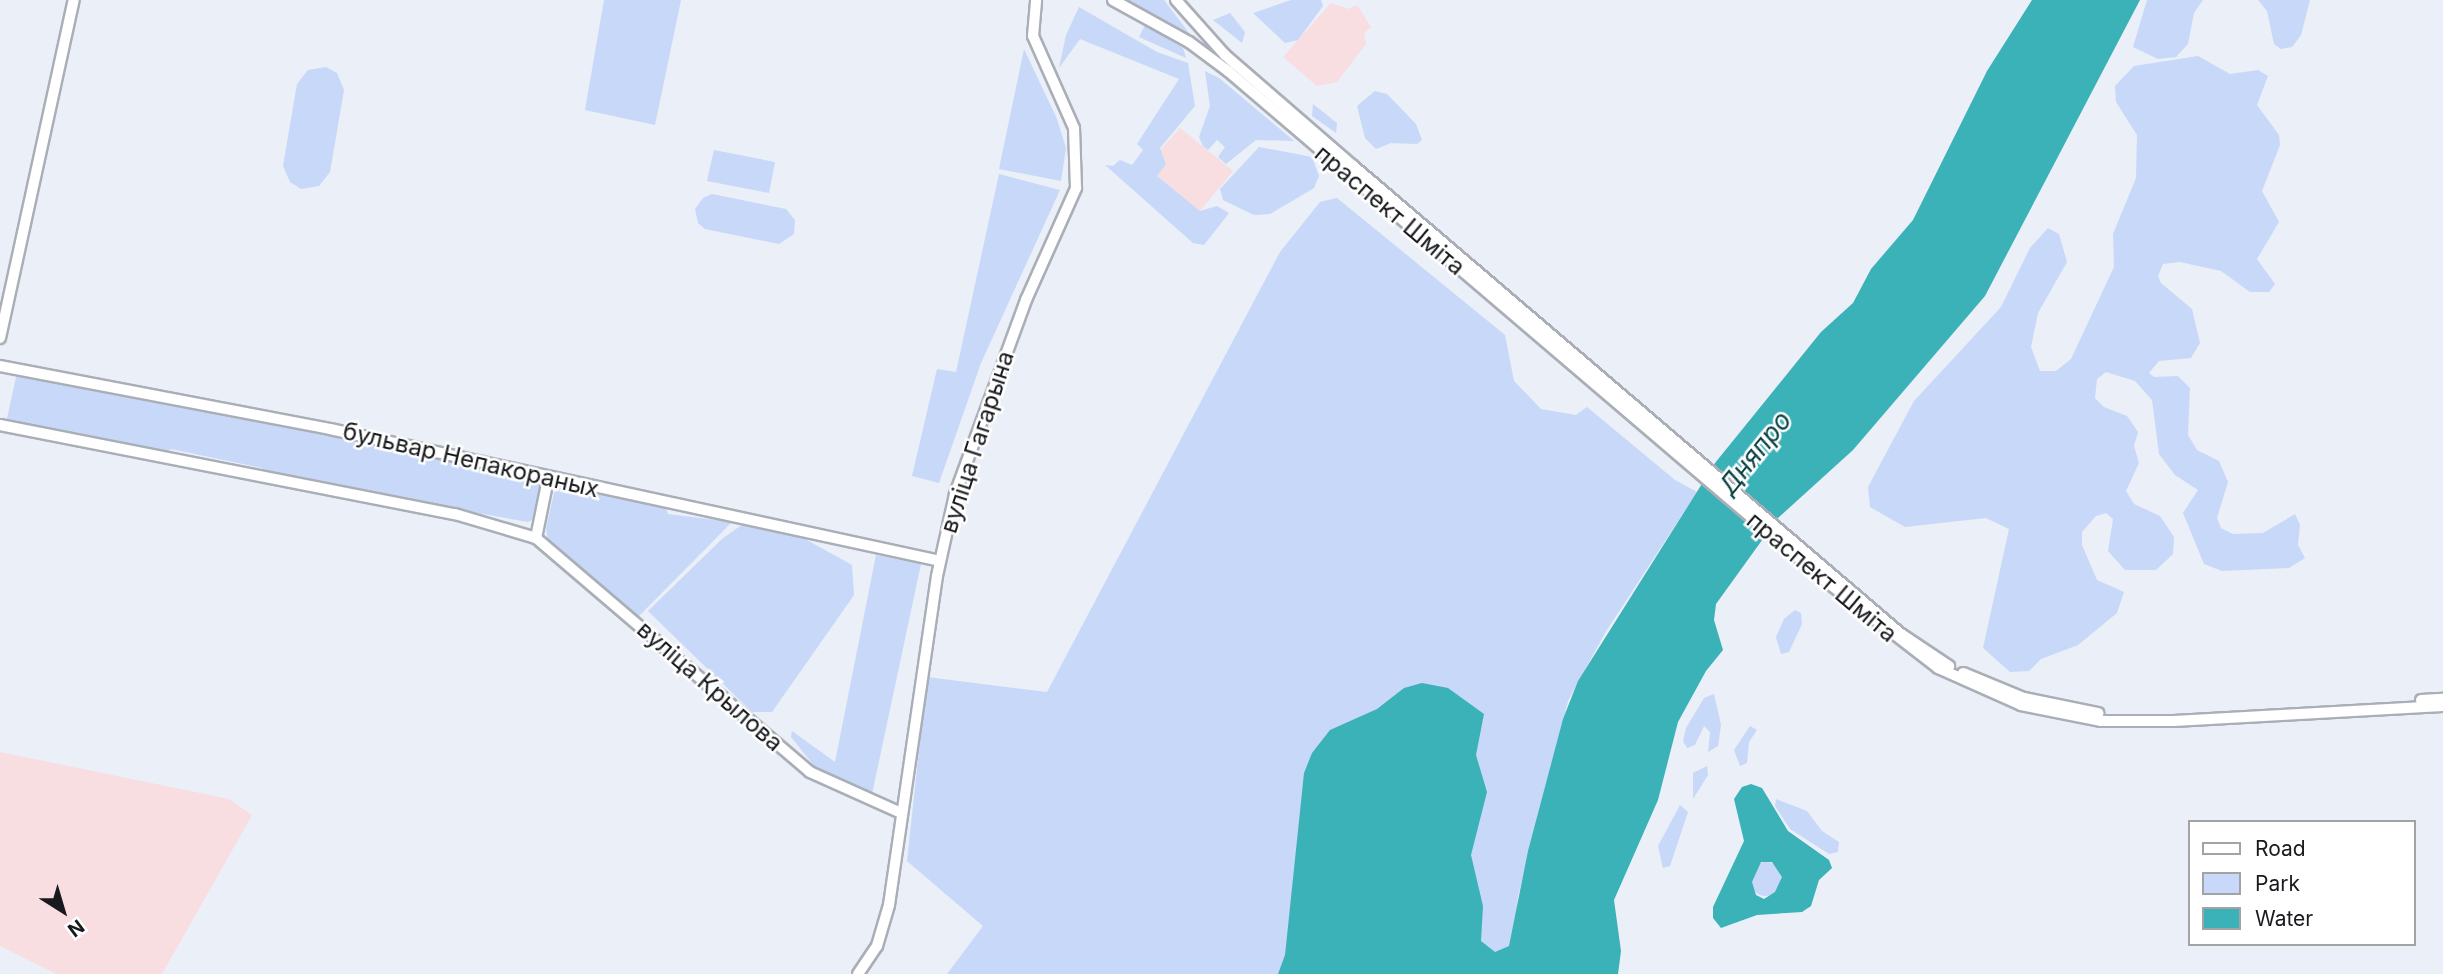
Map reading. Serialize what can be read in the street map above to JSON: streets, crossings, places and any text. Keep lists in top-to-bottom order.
{
  "streets": {
    "main road": [
      "праспект Шміта",
      "вуліца Гагарына",
      "бульвар Непакораных",
      "вуліца Крылова"
    ]
  },
  "crossings": [
    ["вуліца Гагарына", "бульвар Непакораных"],
    ["вуліца Гагарына", "вуліца Крылова"]
  ],
  "water": ["Дняпро"],
  "legend": ["Road", "Park", "Water"],
  "north": "bottom right"
}
